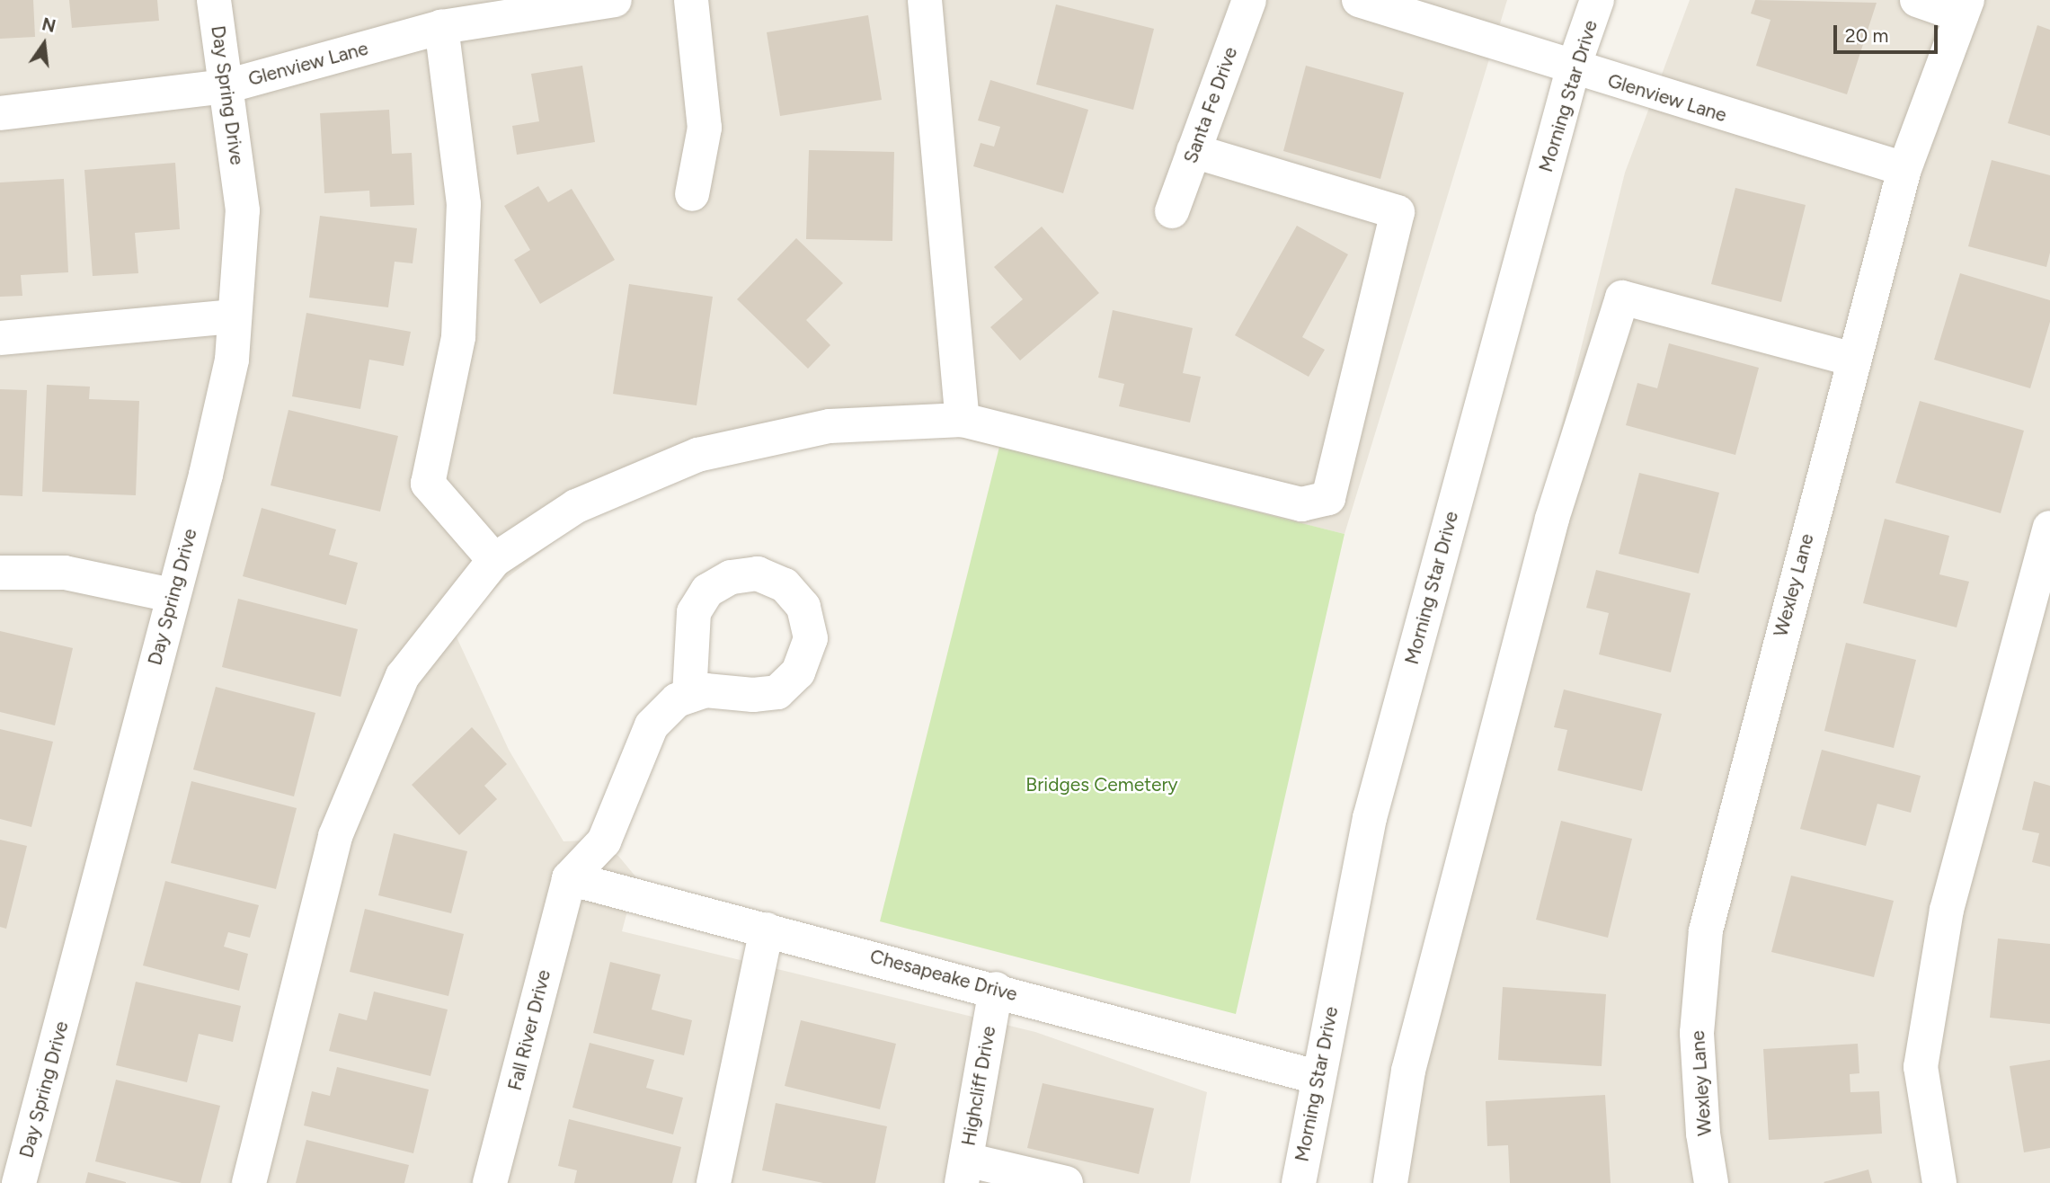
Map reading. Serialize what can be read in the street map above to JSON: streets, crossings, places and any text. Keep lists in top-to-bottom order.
{
  "streets": {
    "street": [
      "Glenview Lane",
      "Day Spring Drive",
      "Morning Star Drive",
      "Santa Fe Drive",
      "Wexley Lane",
      "Chesapeake Drive",
      "Fall River Drive",
      "Highcliff Drive"
    ]
  },
  "crossings": [
    ["Glenview Lane", "Day Spring Drive"],
    ["Glenview Lane", "Morning Star Drive"],
    ["Glenview Lane", "Wexley Lane"],
    ["Morning Star Drive", "Chesapeake Drive"],
    ["Chesapeake Drive", "Fall River Drive"],
    ["Chesapeake Drive", "Highcliff Drive"]
  ],
  "parks": ["Bridges Cemetery"],
  "scale_bar": "20 m",
  "north": "top"
}
